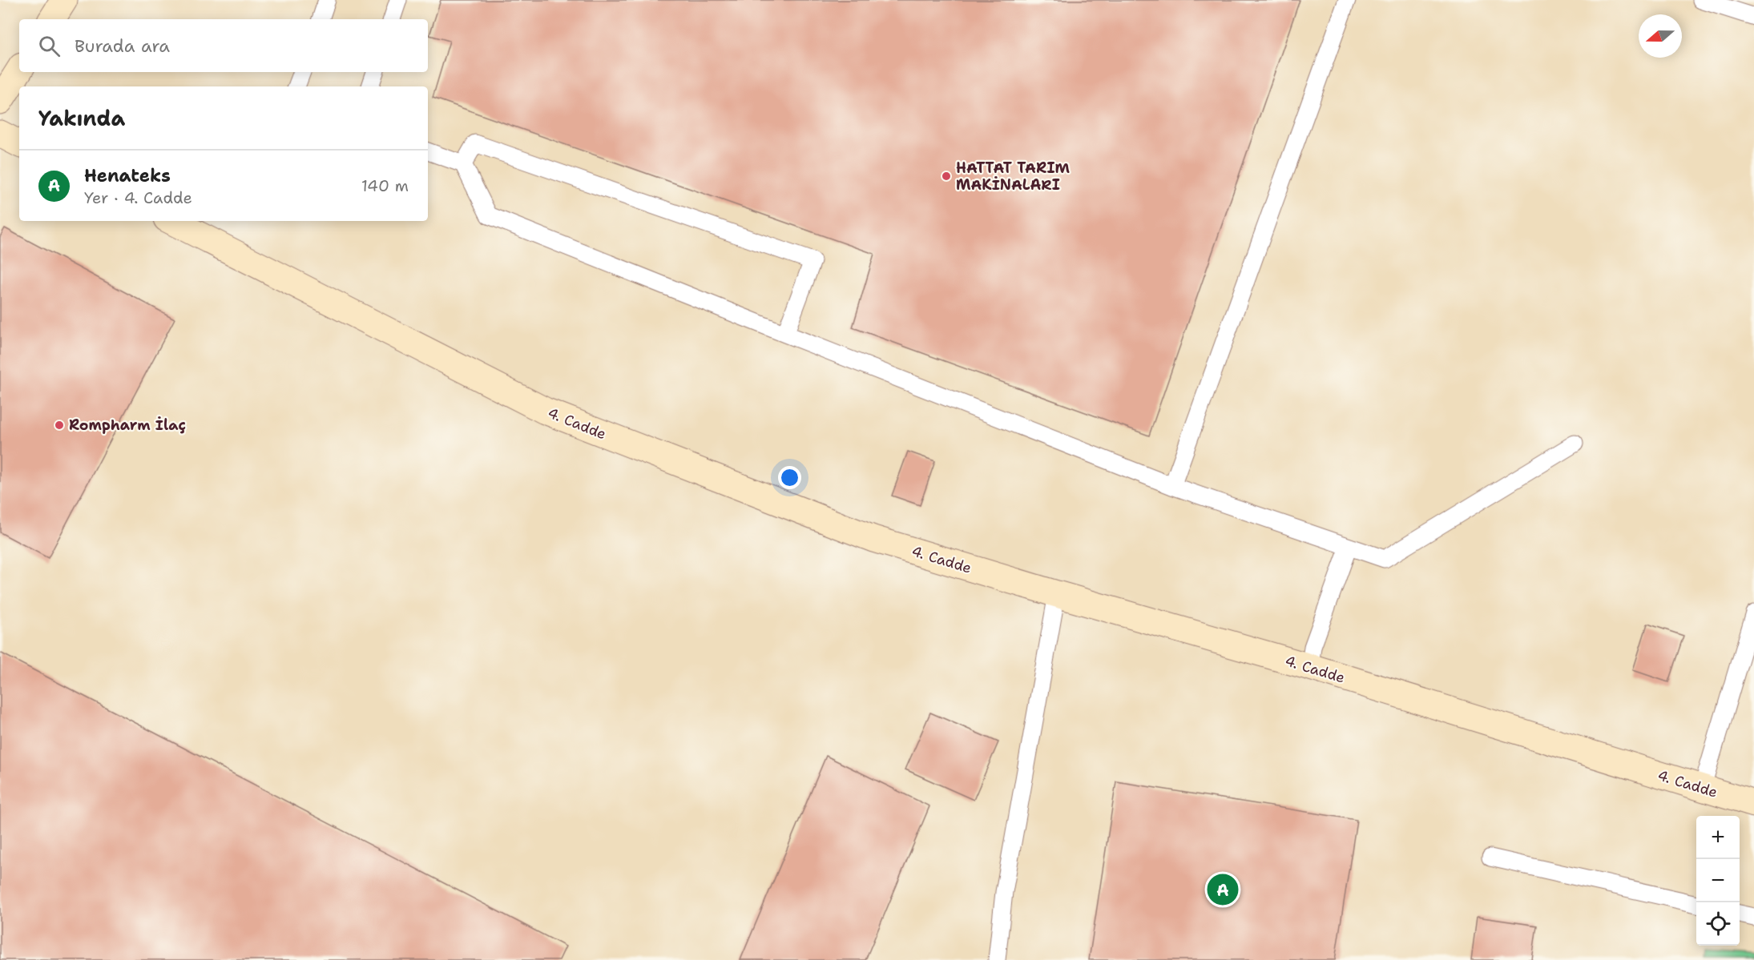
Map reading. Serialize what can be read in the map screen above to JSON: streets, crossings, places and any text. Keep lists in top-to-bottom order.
{
  "streets": {
    "street": ["4. Cadde"]
  },
  "places": ["HATTAT TARIM MAKİNALARI", "Rompharm İlaç"],
  "north": "left",
  "page": {
    "search": "Burada ara",
    "heading": "Yakında",
    "list": [
      {
        "mark": "A",
        "name": "Henateks",
        "note": "Yer · 4. Cadde",
        "value": "140 m"
      }
    ],
    "map_buttons": ["+", "−"],
    "pins": "A"
  }
}
